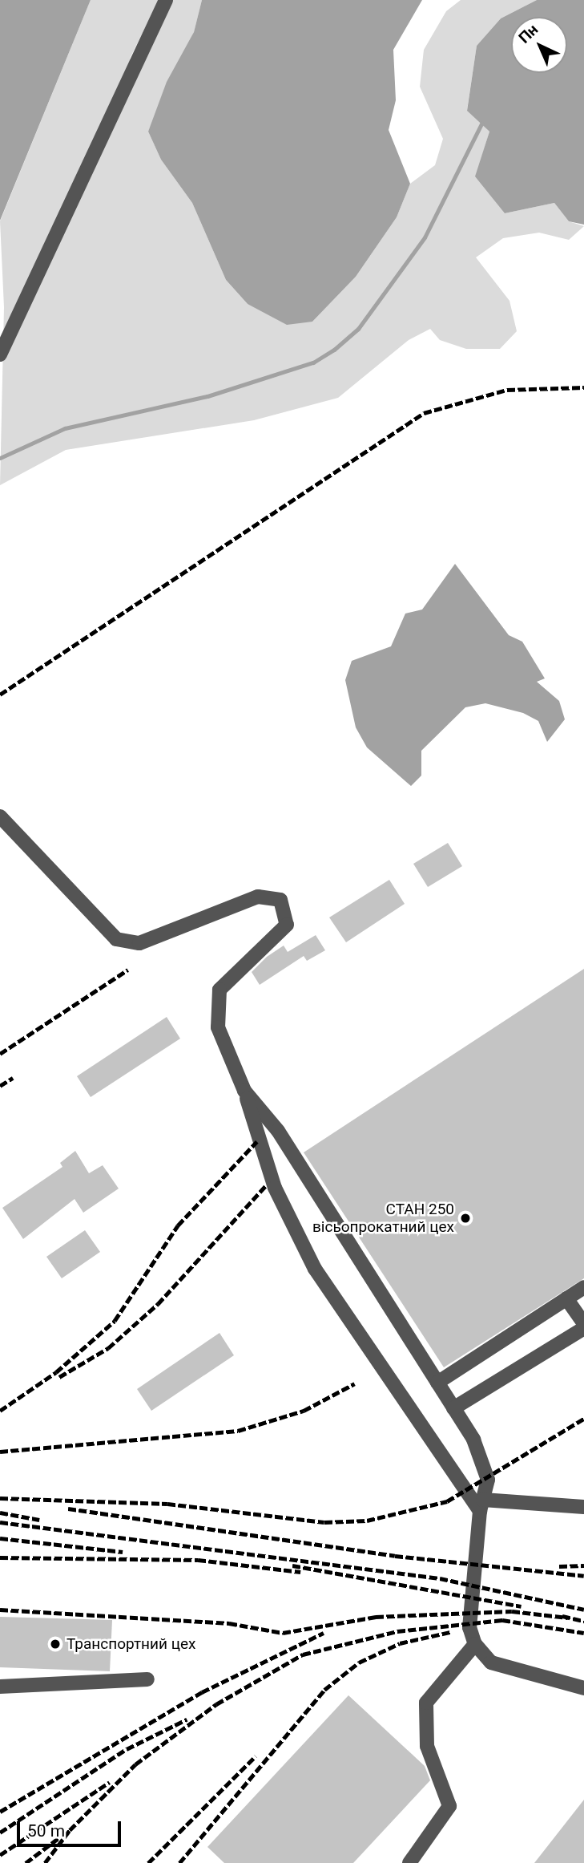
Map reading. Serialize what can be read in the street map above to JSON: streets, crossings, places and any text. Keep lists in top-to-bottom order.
{
  "places": ["СТАН 250 вісьопрокатний цех", "Транспортний цех"],
  "scale_bar": "50 m",
  "north": "top left"
}
